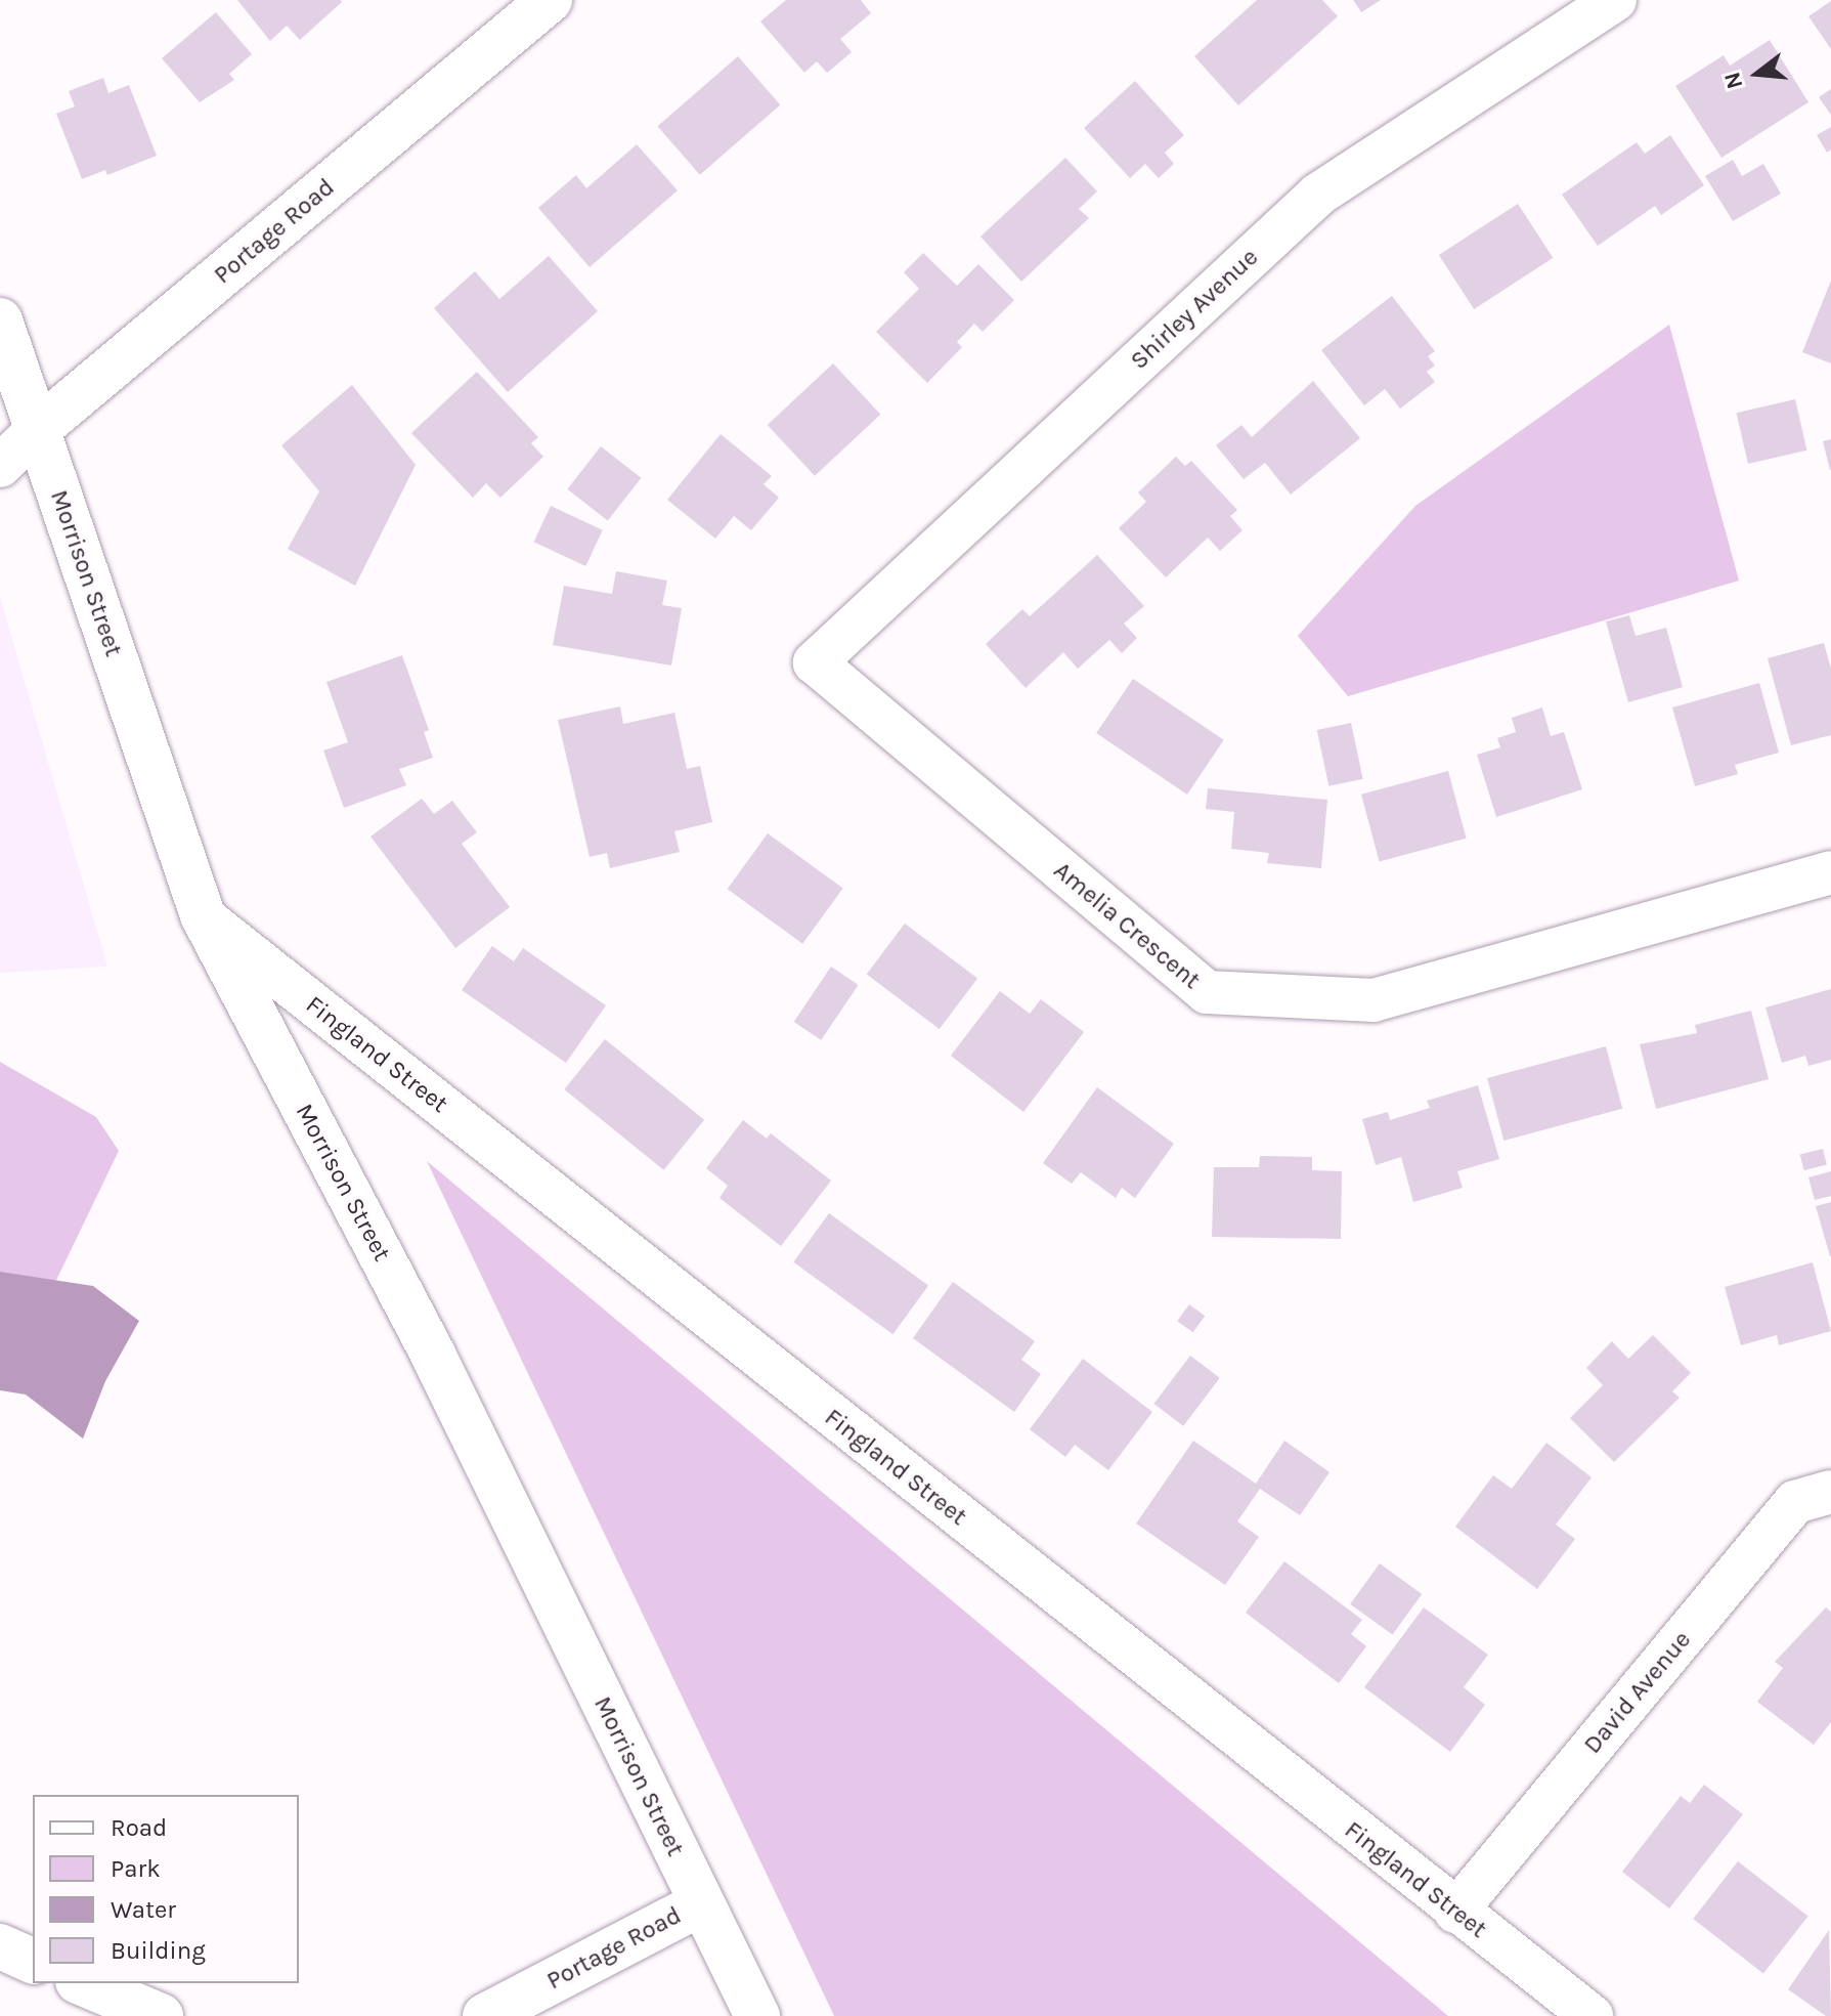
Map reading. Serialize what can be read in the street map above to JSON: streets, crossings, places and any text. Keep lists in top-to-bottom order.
{
  "streets": {
    "street": [
      "Portage Road",
      "Shirley Avenue",
      "Morrison Street",
      "Amelia Crescent",
      "Fingland Street",
      "David Avenue"
    ]
  },
  "crossings": [
    ["Portage Road", "Morrison Street"],
    ["Shirley Avenue", "Amelia Crescent"],
    ["Morrison Street", "Fingland Street"],
    ["Fingland Street", "David Avenue"]
  ],
  "legend": [
    "Road",
    "Park",
    "Water",
    "Building"
  ],
  "north": "left"
}
